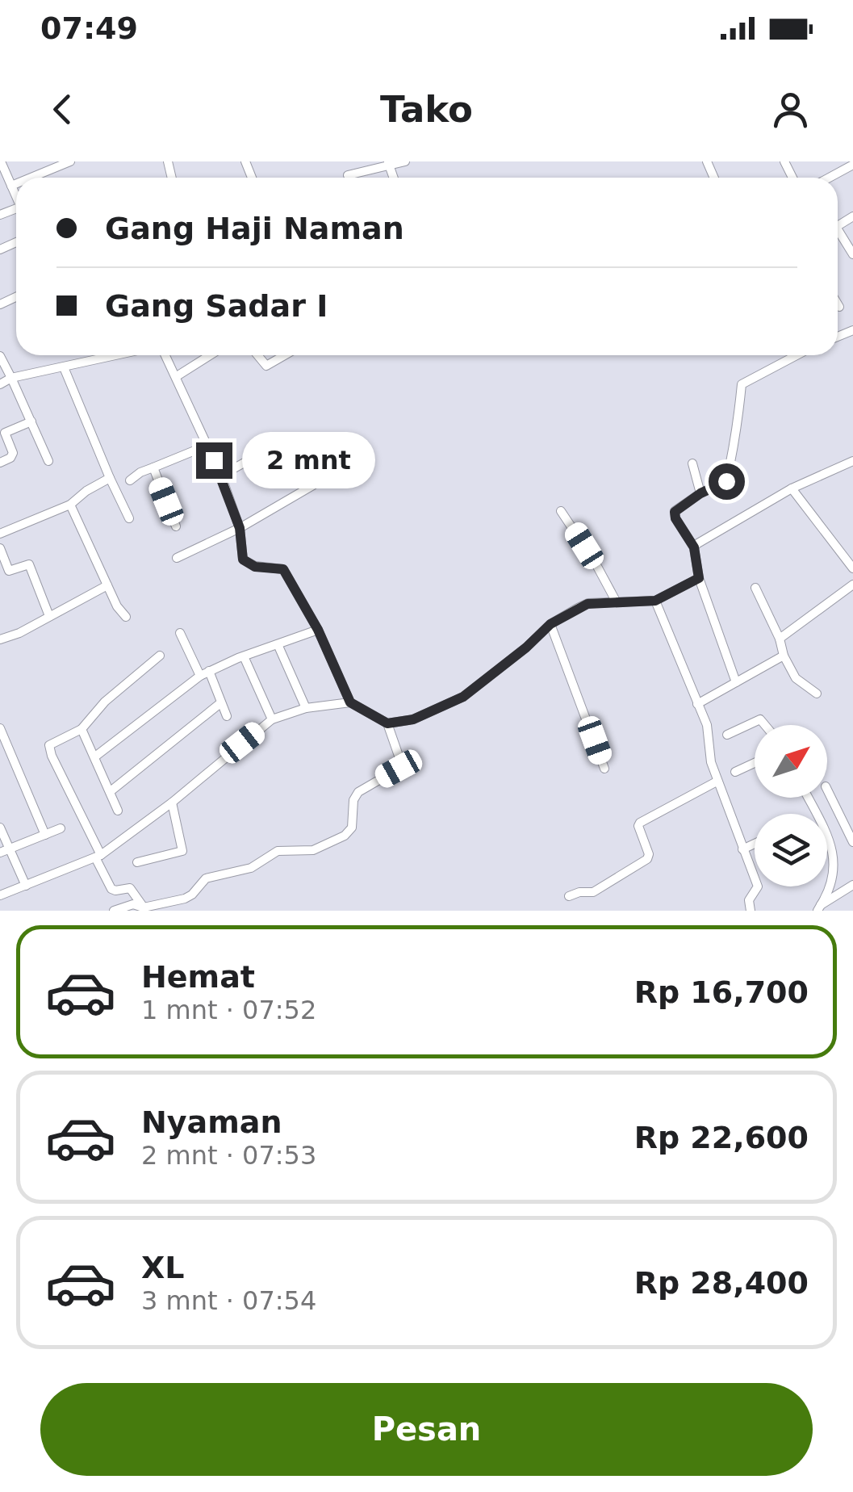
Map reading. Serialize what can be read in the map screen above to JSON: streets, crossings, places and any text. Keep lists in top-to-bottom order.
{
  "north": "top right",
  "page": {
    "status": "07:49",
    "header": "Tako",
    "banner": ["Gang Haji Naman", "Gang Sadar I"],
    "bubble": "2 mnt",
    "list": [
      {
        "name": "Hemat",
        "note": "1 mnt · 07:52",
        "value": "Rp 16,700"
      },
      {
        "name": "Nyaman",
        "note": "2 mnt · 07:53",
        "value": "Rp 22,600"
      },
      {
        "name": "XL",
        "note": "3 mnt · 07:54",
        "value": "Rp 28,400"
      }
    ],
    "buttons": "Pesan"
  }
}
